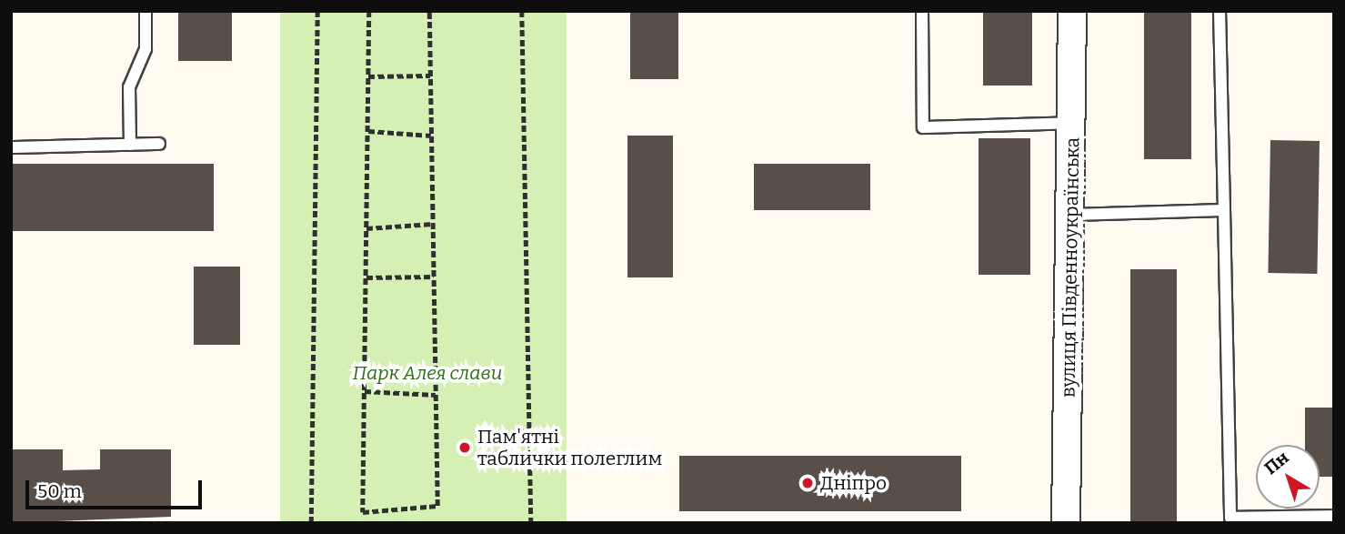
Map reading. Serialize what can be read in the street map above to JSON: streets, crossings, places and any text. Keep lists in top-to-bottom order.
{
  "streets": {
    "street": ["вулиця Південноукраїнська"]
  },
  "parks": ["Парк Алея слави"],
  "places": ["Пам'ятні таблички полеглим", "Дніпро"],
  "scale_bar": "50 m",
  "north": "top left"
}
